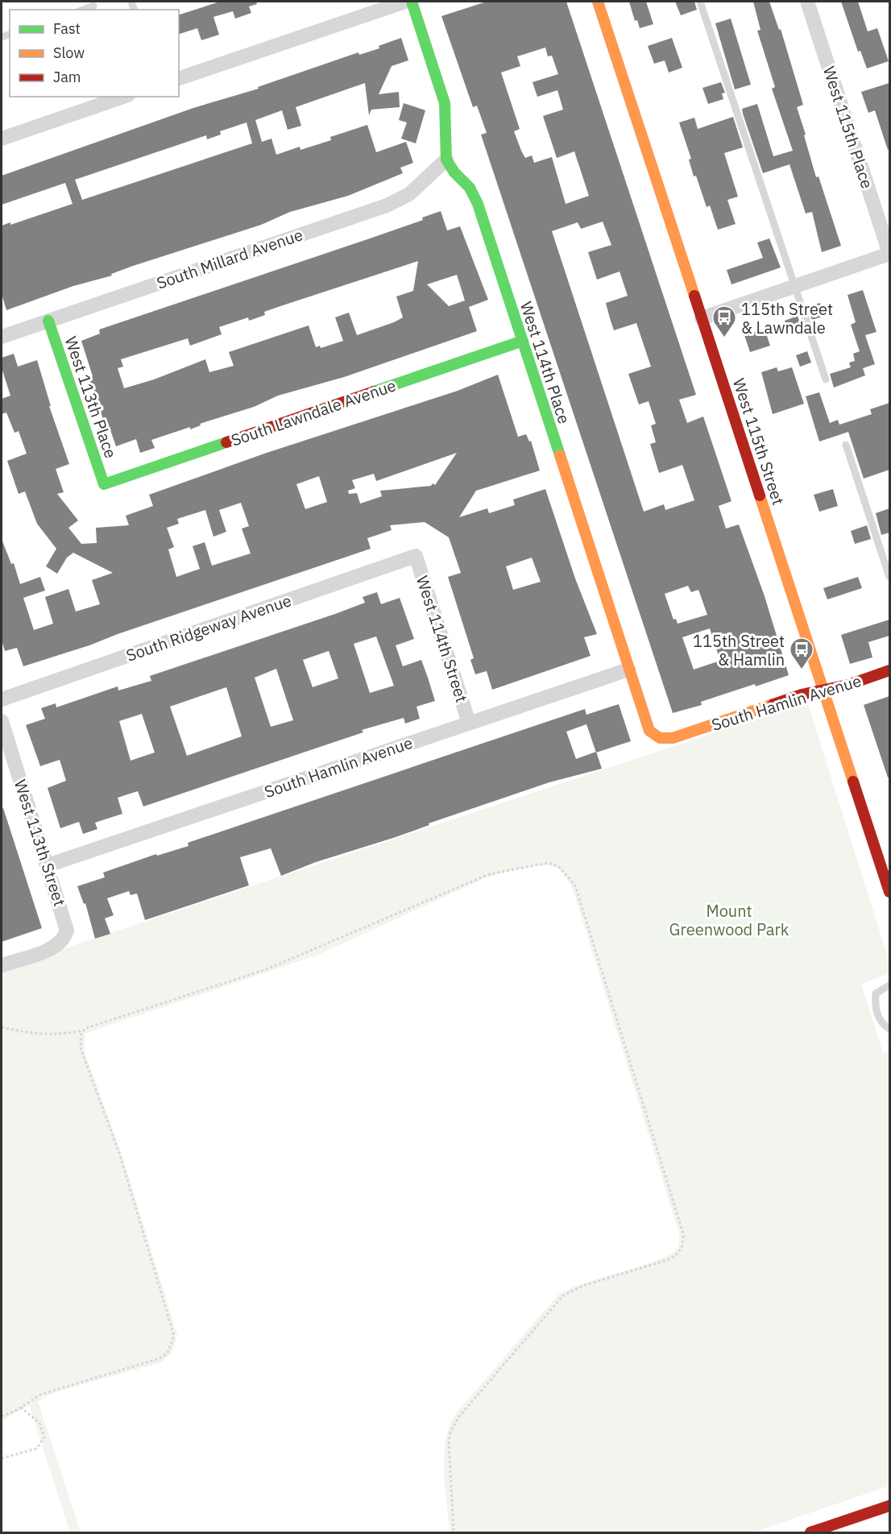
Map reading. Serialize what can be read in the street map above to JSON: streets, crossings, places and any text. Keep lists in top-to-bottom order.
{
  "streets": {
    "street": [
      "West 115th Place",
      "South Millard Avenue",
      "West 114th Place",
      "West 113th Place",
      "South Lawndale Avenue",
      "West 115th Street",
      "South Ridgeway Avenue",
      "West 114th Street",
      "South Hamlin Avenue",
      "West 113th Street"
    ]
  },
  "crossings": [
    ["South Millard Avenue", "West 114th Place"],
    ["South Millard Avenue", "West 113th Place"],
    ["West 114th Place", "South Lawndale Avenue"],
    ["West 114th Place", "South Hamlin Avenue"],
    ["West 113th Place", "South Lawndale Avenue"],
    ["West 115th Street", "South Hamlin Avenue"],
    ["South Ridgeway Avenue", "West 114th Street"],
    ["West 114th Street", "South Hamlin Avenue"],
    ["South Hamlin Avenue", "West 113th Street"]
  ],
  "parks": ["Mount Greenwood Park"],
  "places": {
    "bus stop": ["115th Street & Lawndale", "115th Street & Hamlin"]
  },
  "legend": ["Fast", "Slow", "Jam"]
}
